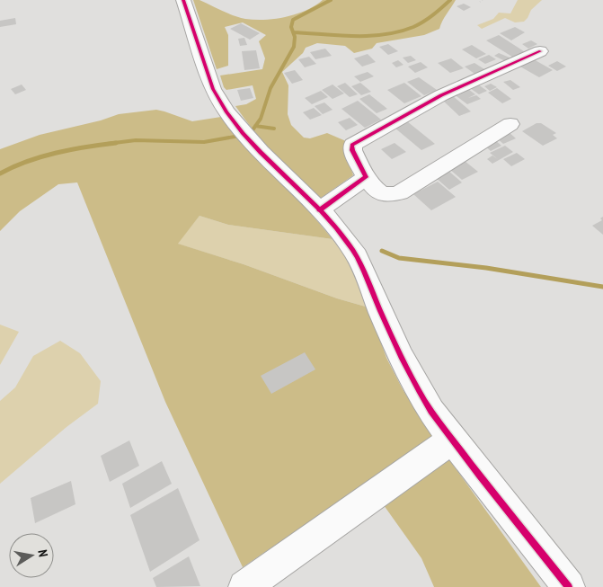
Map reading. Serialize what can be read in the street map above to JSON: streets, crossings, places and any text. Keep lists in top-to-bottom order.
{
  "north": "right"
}
